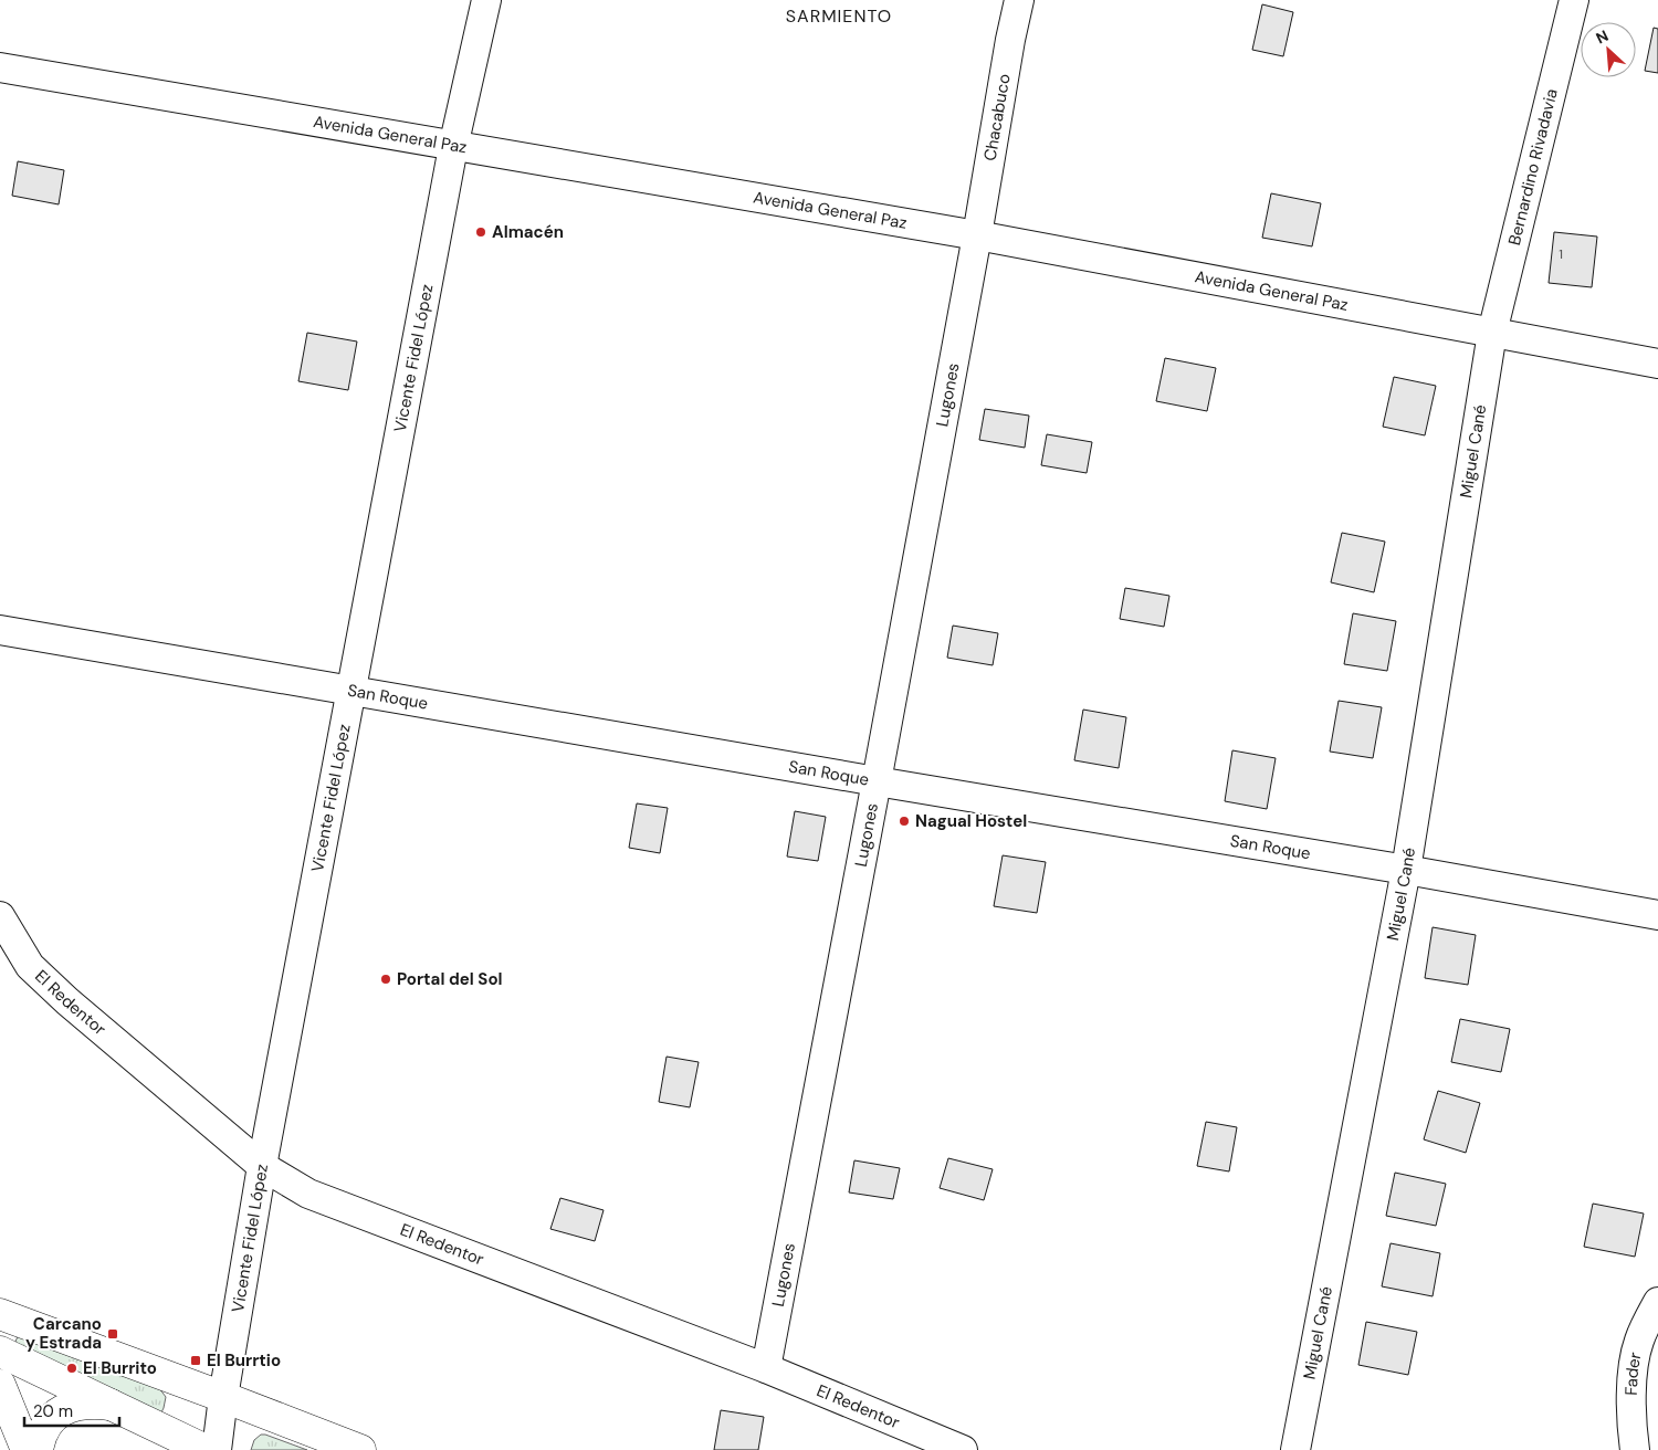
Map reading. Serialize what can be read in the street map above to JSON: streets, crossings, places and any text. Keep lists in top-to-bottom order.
{
  "streets": {
    "street": [
      "Chacabuco",
      "Avenida General Paz",
      "Bernardino Rivadavia",
      "Vicente Fidel López",
      "Lugones",
      "Miguel Cané",
      "San Roque",
      "El Redentor",
      "Fader"
    ]
  },
  "crossings": [
    ["Chacabuco", "Avenida General Paz"],
    ["Chacabuco", "Lugones"],
    ["Avenida General Paz", "Bernardino Rivadavia"],
    ["Avenida General Paz", "Vicente Fidel López"],
    ["Avenida General Paz", "Lugones"],
    ["Avenida General Paz", "Miguel Cané"],
    ["Bernardino Rivadavia", "Miguel Cané"],
    ["Vicente Fidel López", "San Roque"],
    ["Vicente Fidel López", "El Redentor"],
    ["Lugones", "San Roque"],
    ["Lugones", "El Redentor"],
    ["Miguel Cané", "San Roque"]
  ],
  "districts": ["SARMIENTO"],
  "places": {
    "other": [
      "Almacén",
      "Nagual Hostel",
      "Portal del Sol",
      "El Burrito"
    ],
    "transit": ["Carcano y Estrada", "El Burrtio"]
  },
  "house_numbers": ["1"],
  "scale_bar": "20 m",
  "north": "top left"
}
